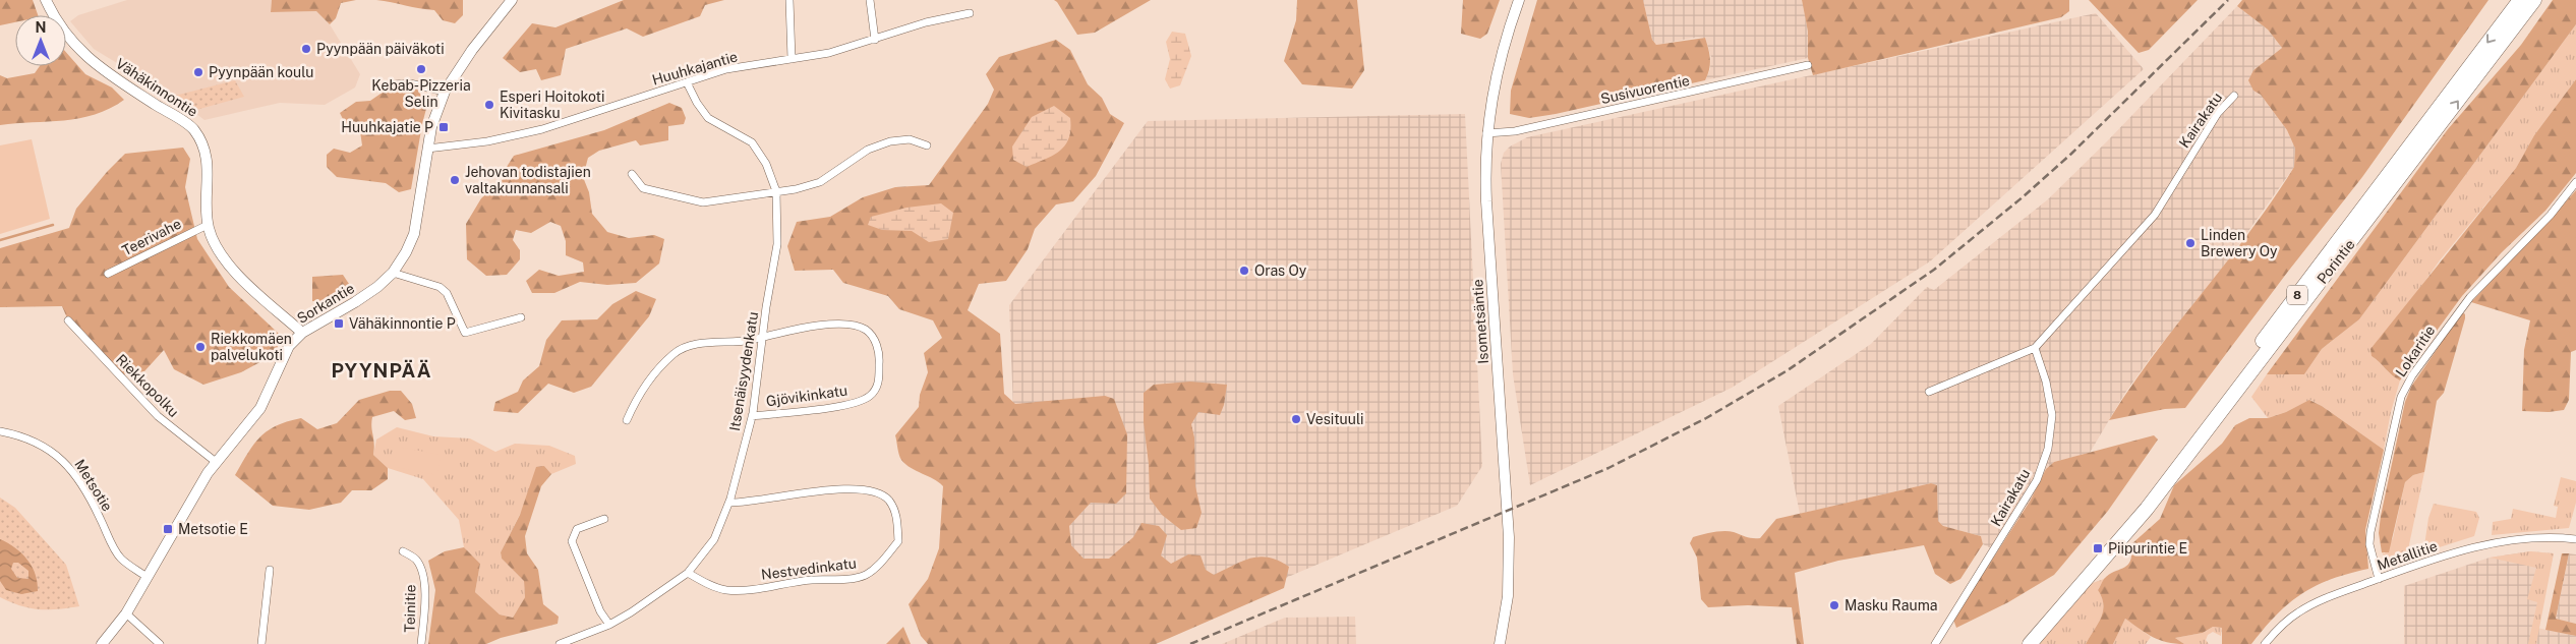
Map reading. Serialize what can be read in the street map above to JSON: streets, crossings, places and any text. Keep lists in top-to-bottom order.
{
  "streets": {
    "highway": ["Porintie", "8"],
    "street": [
      "Huuhkajantie",
      "Vähäkinnontie",
      "Susivuorentie",
      "Kairakatu",
      "Teerivahe",
      "Sorkantie",
      "Isometsäntie",
      "Lokaritie",
      "Itsenäisyydenkatu",
      "Riekkopolku",
      "Gjövikinkatu",
      "Metsotie",
      "Metallitie",
      "Nestvedinkatu",
      "Teinitie"
    ]
  },
  "crossings": [
    ["Huuhkajantie", "Sorkantie"],
    ["Huuhkajantie", "Itsenäisyydenkatu"],
    ["Vähäkinnontie", "Teerivahe"],
    ["Vähäkinnontie", "Sorkantie"],
    ["Susivuorentie", "Isometsäntie"],
    ["Sorkantie", "Riekkopolku"],
    ["Sorkantie", "Metsotie"],
    ["Lokaritie", "Metallitie"],
    ["Itsenäisyydenkatu", "Gjövikinkatu"],
    ["Itsenäisyydenkatu", "Nestvedinkatu"]
  ],
  "districts": ["PYYNPÄÄ"],
  "places": {
    "other": [
      "Pyynpään päiväkoti",
      "Kebab-Pizzeria Selin",
      "Pyynpään koulu",
      "Esperi Hoitokoti Kivitasku",
      "Jehovan todistajien valtakunnansali",
      "Linden Brewery Oy",
      "Oras Oy",
      "Riekkomäen palvelukoti",
      "Vesituuli",
      "Masku Rauma"
    ],
    "transit": [
      "Huuhkajatie P",
      "Vähäkinnontie P",
      "Metsotie E",
      "Piipurintie E"
    ]
  },
  "north": "top"
}
